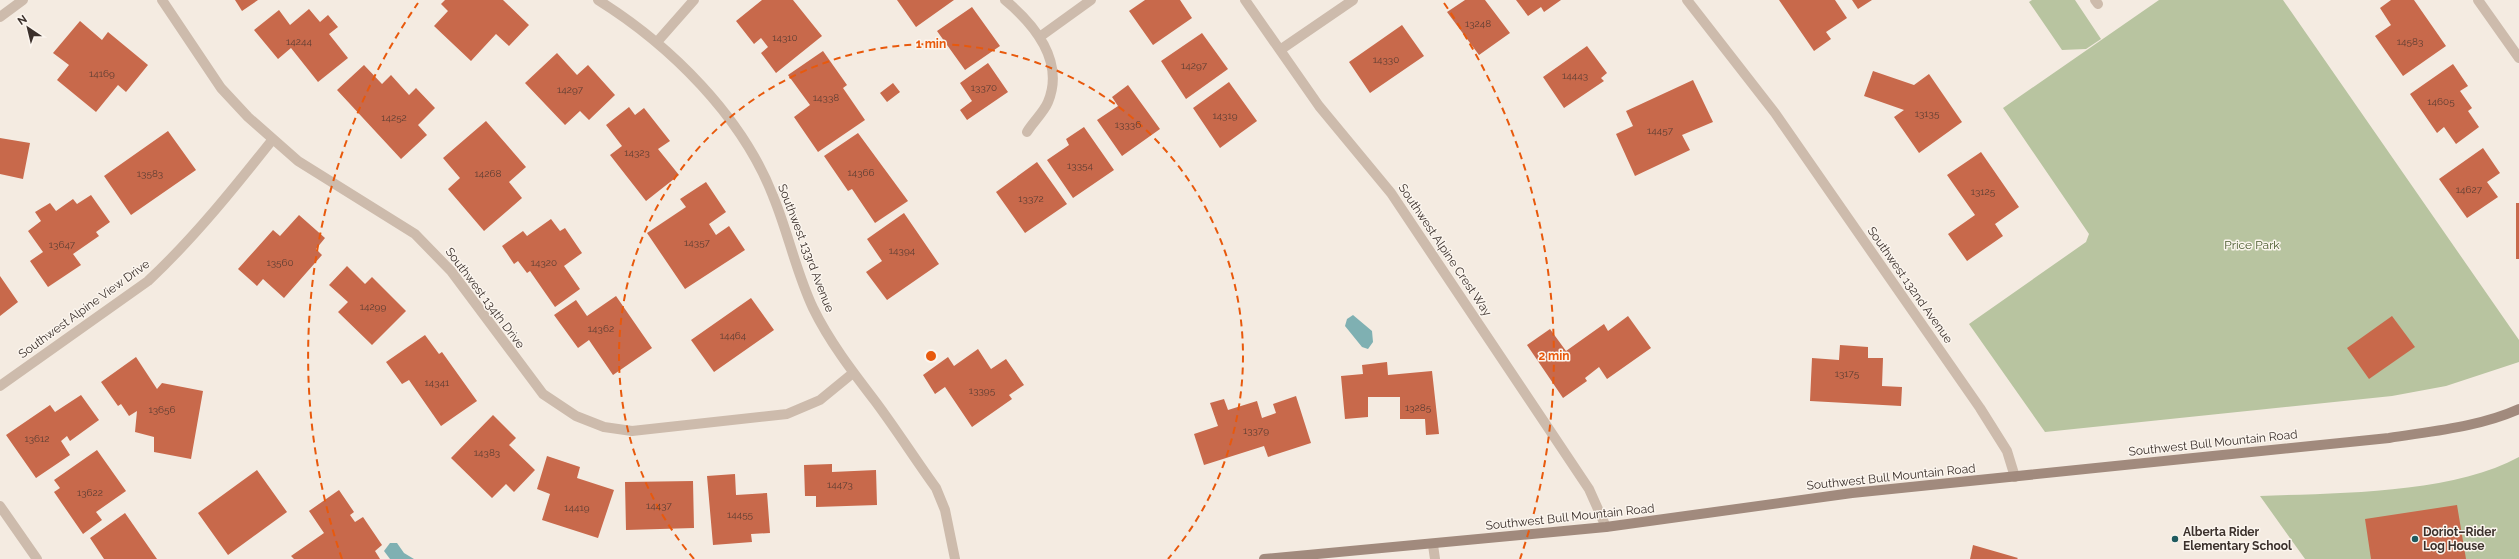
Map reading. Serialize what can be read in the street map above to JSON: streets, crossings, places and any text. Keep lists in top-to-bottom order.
{
  "streets": {
    "main road": ["Southwest Bull Mountain Road"],
    "street": [
      "Southwest 133rd Avenue",
      "Southwest Alpine Crest Way",
      "Southwest 132nd Avenue",
      "Southwest 134th Drive",
      "Southwest Alpine View Drive"
    ]
  },
  "crossings": [
    ["Southwest 133rd Avenue", "Southwest 134th Drive"],
    ["Southwest Alpine Crest Way", "Southwest Bull Mountain Road"],
    ["Southwest 132nd Avenue", "Southwest Bull Mountain Road"],
    ["Southwest 134th Drive", "Southwest Alpine View Drive"]
  ],
  "parks": ["Price Park"],
  "places": ["Alberta Rider Elementary School", "Doriot–Rider Log House"],
  "house_numbers": [
    "13248",
    "14310",
    "14244",
    "14583",
    "14330",
    "14297",
    "14169",
    "14443",
    "13370",
    "14297",
    "14338",
    "14605",
    "13135",
    "14319",
    "14252",
    "13336",
    "14457",
    "14323",
    "13354",
    "14366",
    "13583",
    "14268",
    "14627",
    "13125",
    "13372",
    "14357",
    "13647",
    "14394",
    "13560",
    "14320",
    "14299",
    "14362",
    "14464",
    "13175",
    "14341",
    "13395",
    "13285",
    "13656",
    "13379",
    "13612",
    "14383",
    "14473",
    "13622",
    "14437",
    "14419",
    "14455"
  ],
  "north": "top left",
  "rings": ["1 min", "2 min"]
}
